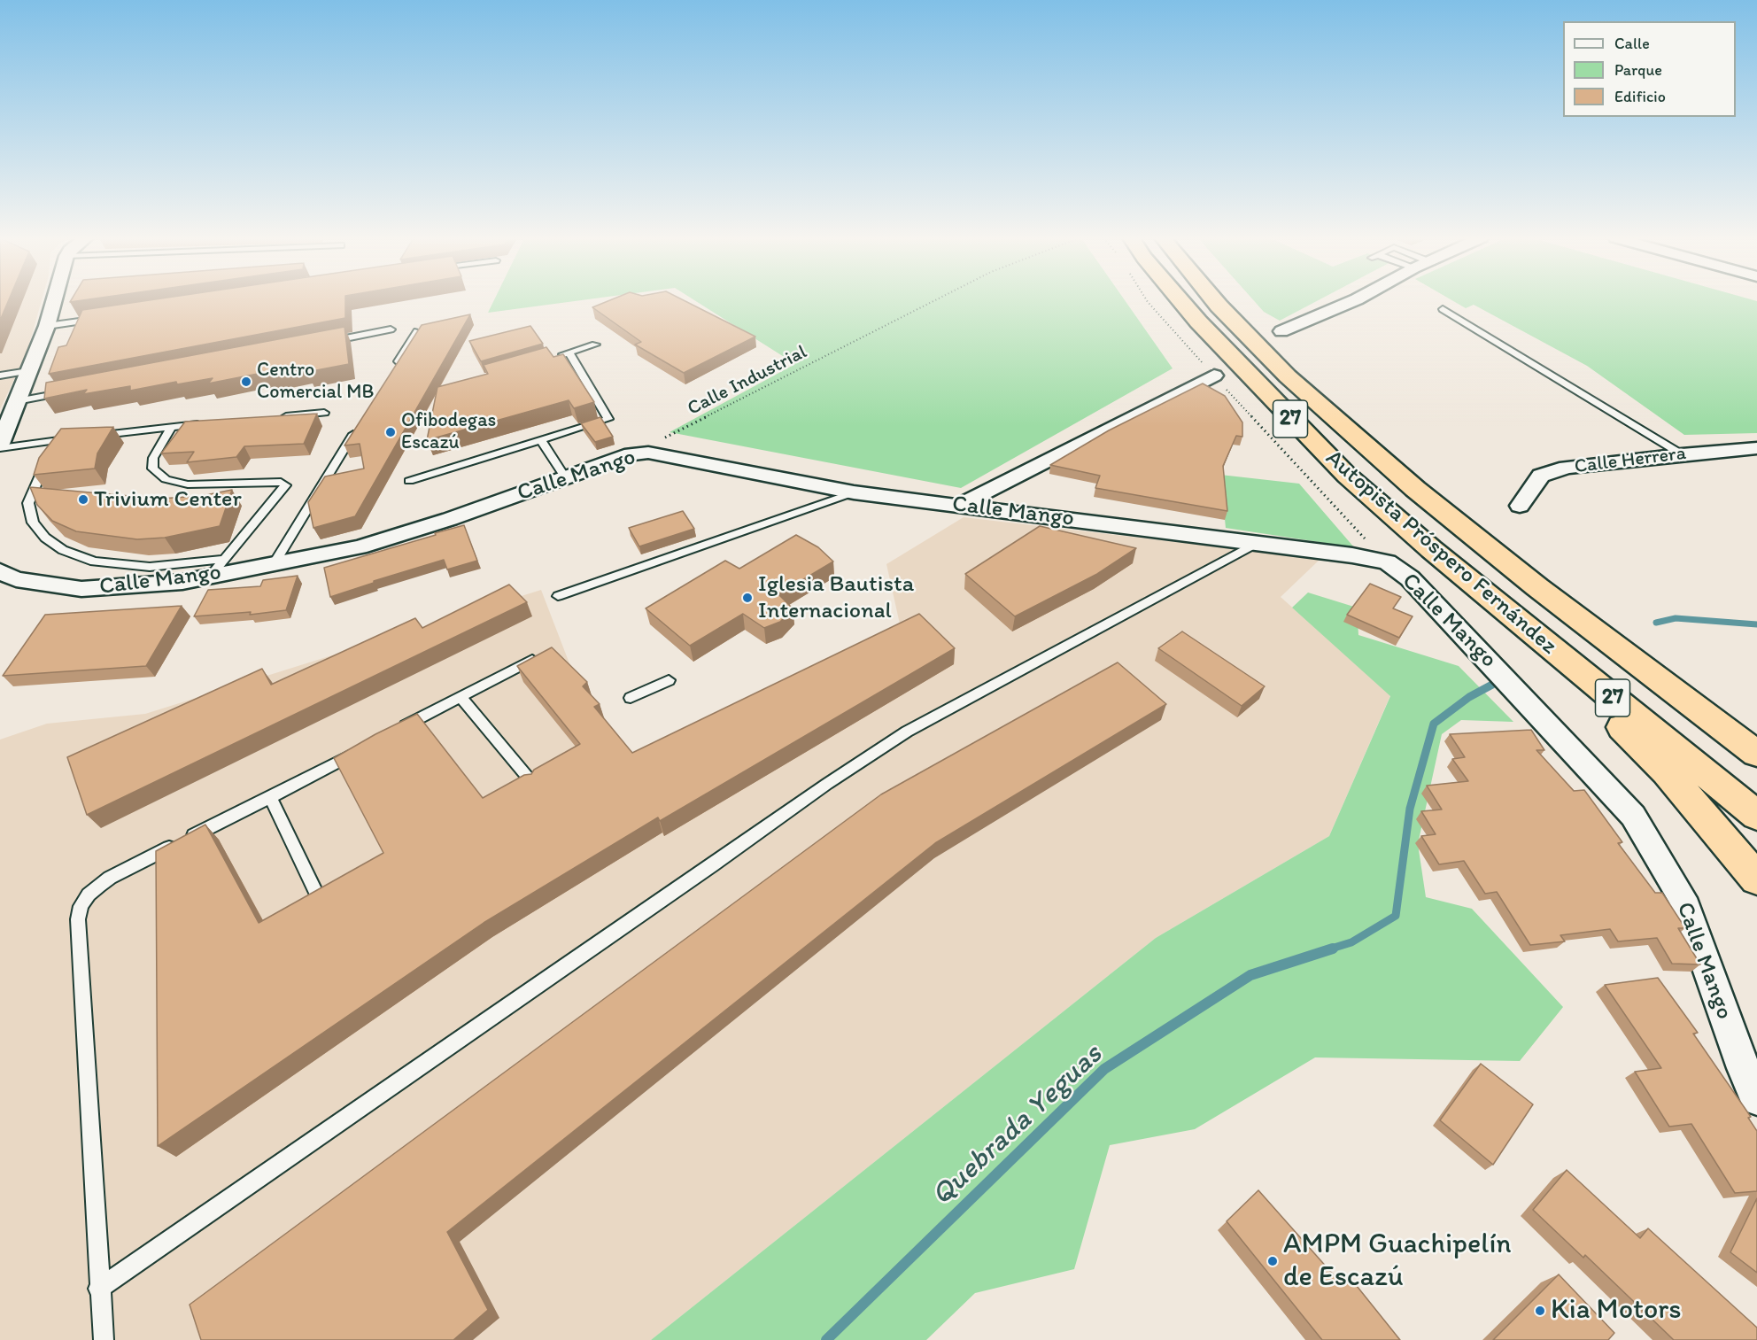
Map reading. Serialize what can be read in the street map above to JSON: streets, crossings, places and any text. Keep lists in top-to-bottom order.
{
  "streets": {
    "highway": ["27", "Autopista Próspero Fernández"],
    "street": ["Calle Herrera", "Calle Mango"],
    "path": ["Calle Industrial"]
  },
  "crossings": [
    ["Calle Industrial", "Calle Mango"]
  ],
  "water": ["Quebrada Yeguas"],
  "places": [
    "Centro Comercial MB",
    "Ofibodegas Escazú",
    "Trivium Center",
    "Iglesia Bautista Internacional",
    "AMPM Guachipelín de Escazú",
    "Kia Motors"
  ],
  "legend": ["Calle", "Parque", "Edificio"]
}
